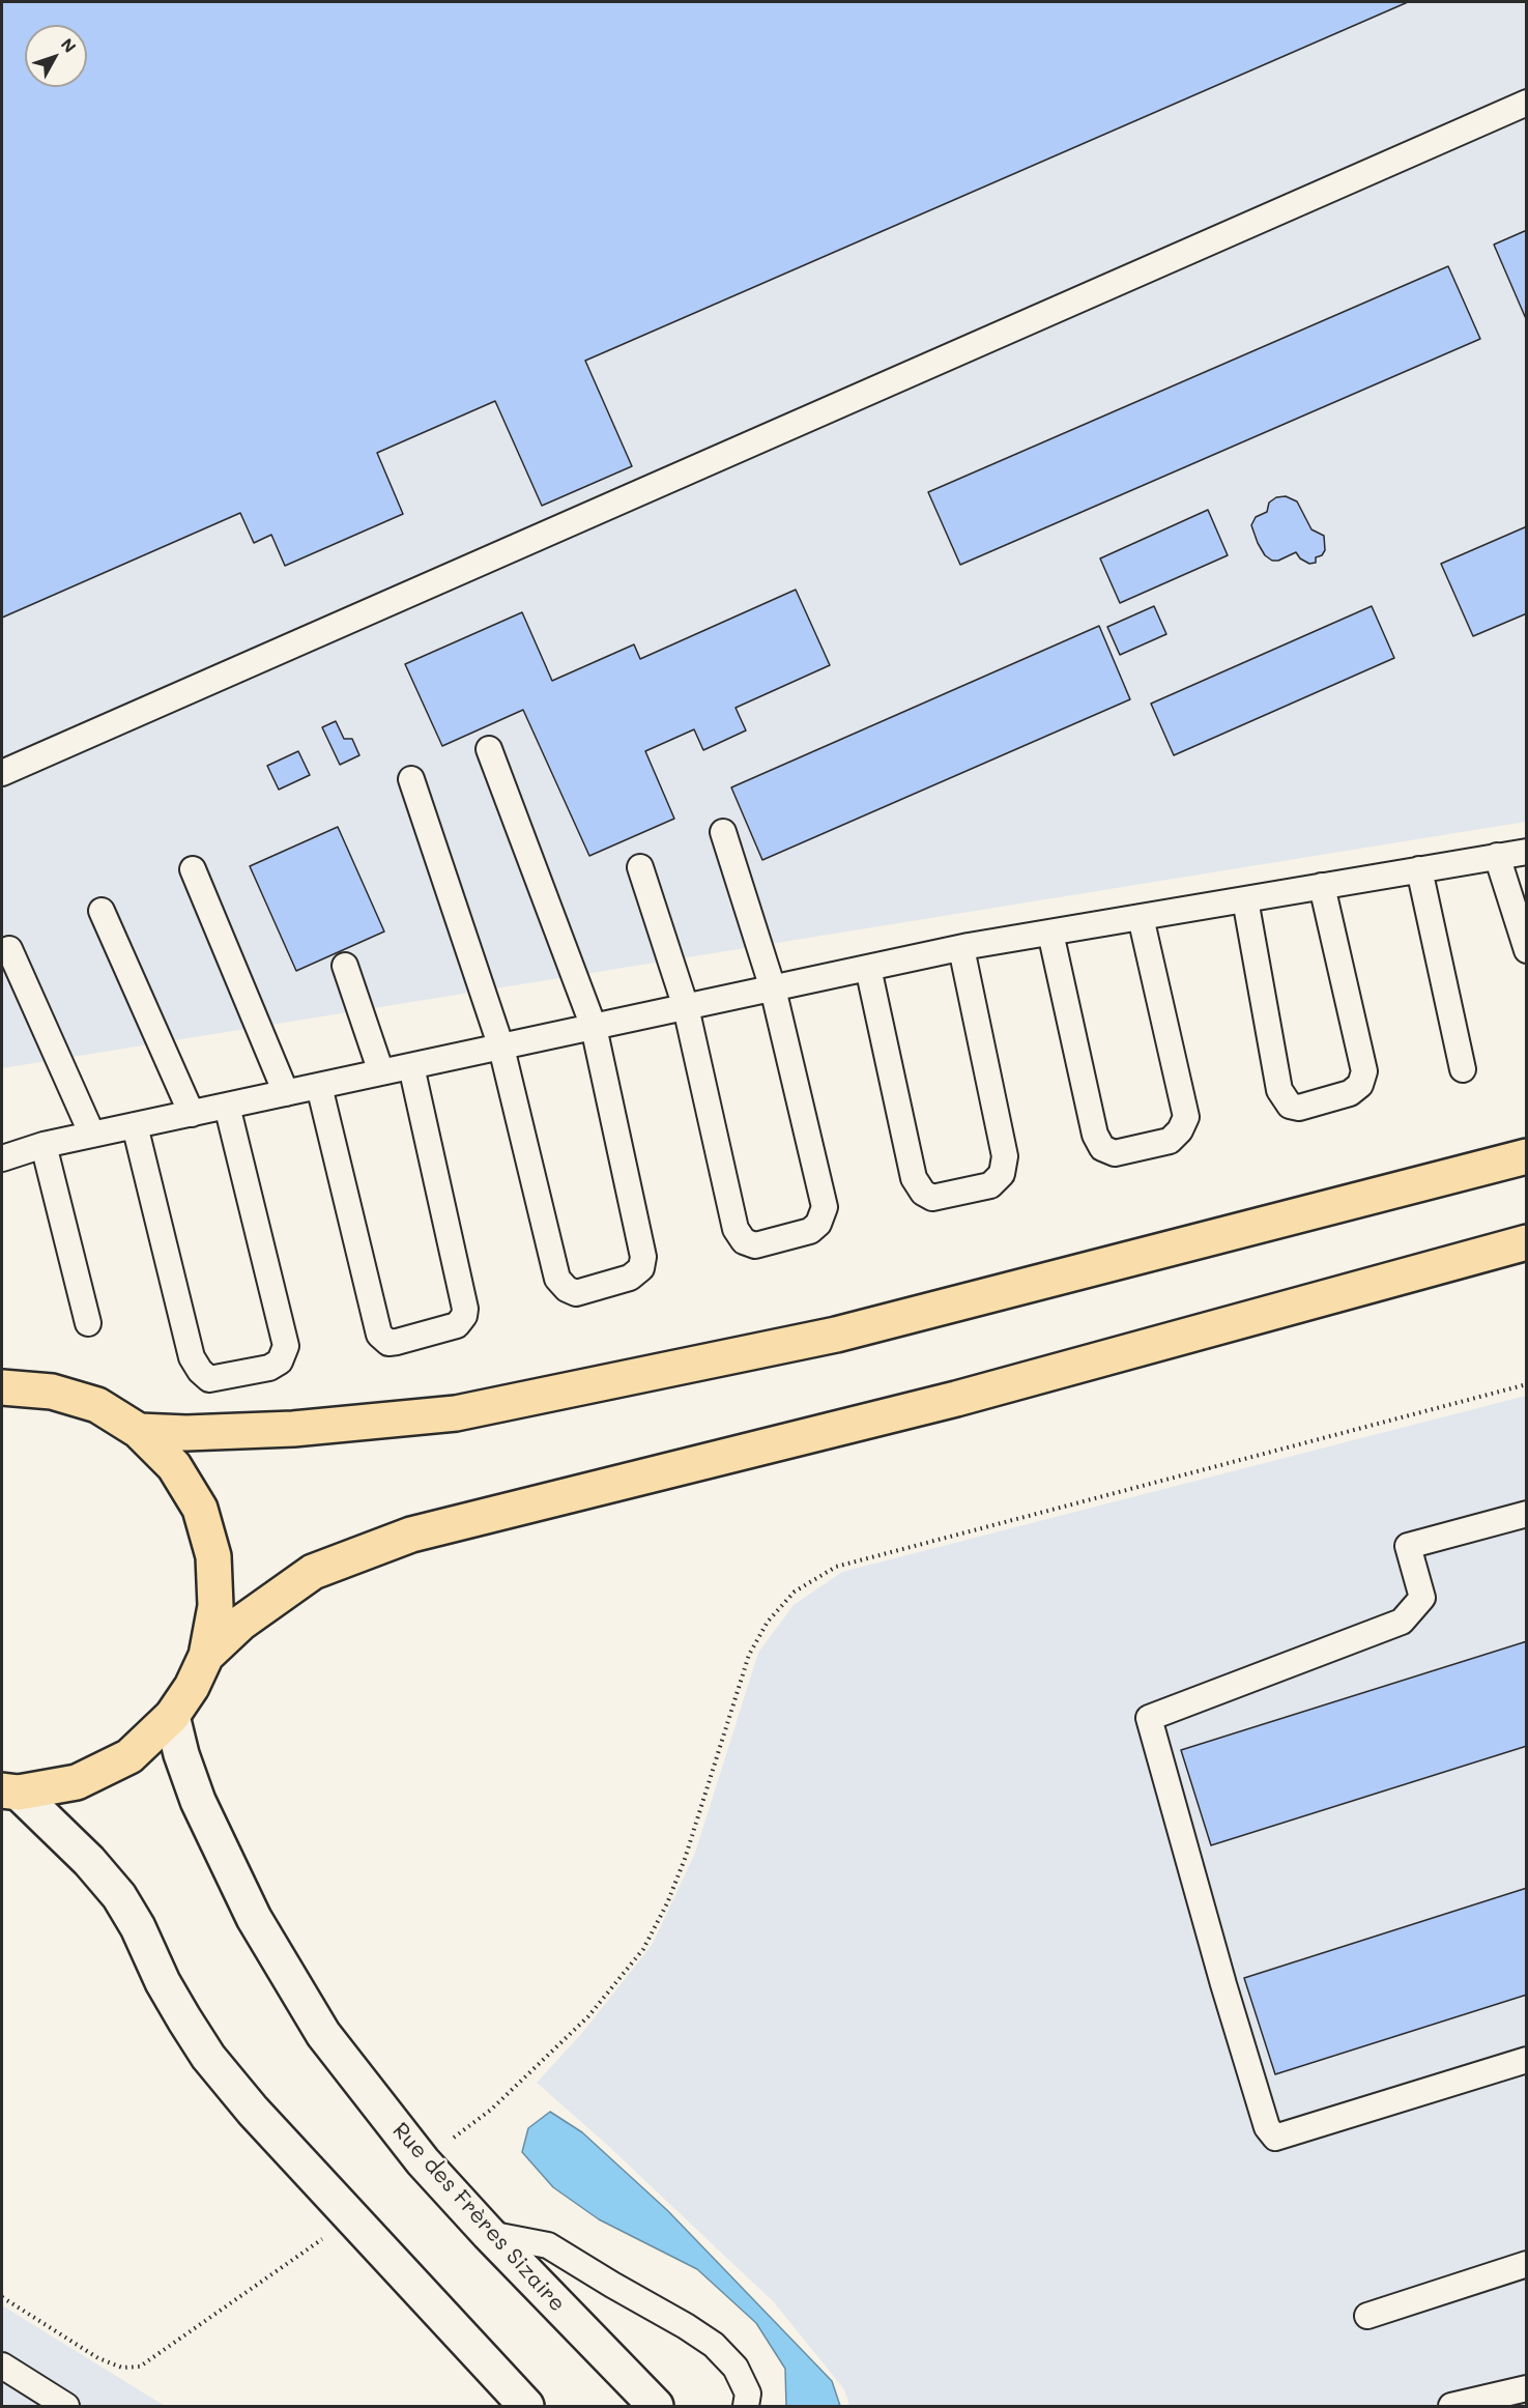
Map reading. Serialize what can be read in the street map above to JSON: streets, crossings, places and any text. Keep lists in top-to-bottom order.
{
  "streets": {
    "street": ["Rue des Frères Sizaire"]
  },
  "north": "top right"
}
